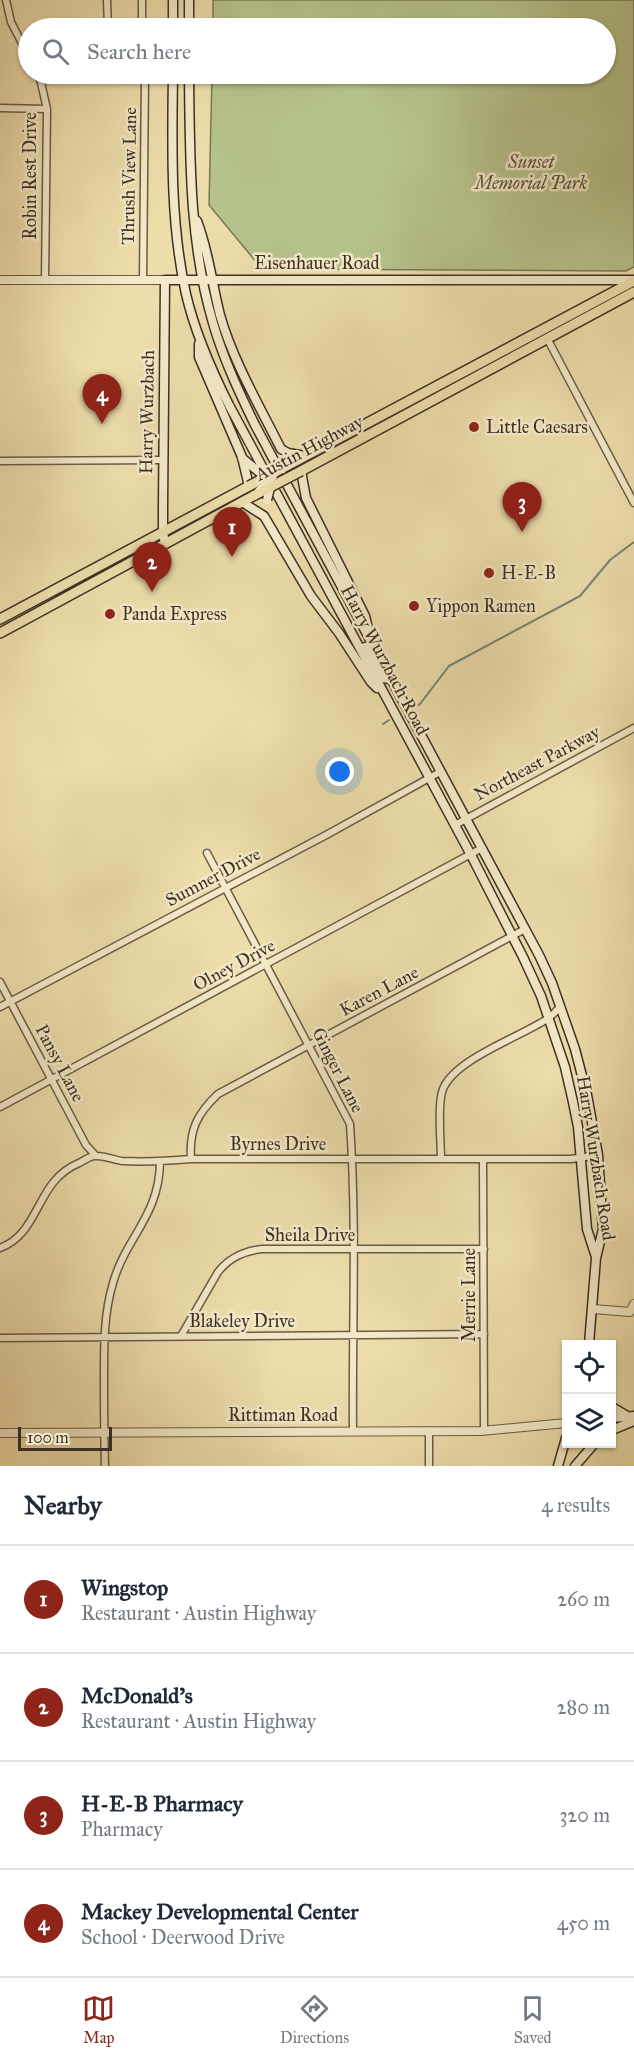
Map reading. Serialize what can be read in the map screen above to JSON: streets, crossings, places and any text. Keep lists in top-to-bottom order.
{
  "streets": {
    "main road": [
      "Eisenhauer Road",
      "Harry Wurzbach",
      "Austin Highway",
      "Harry Wurzbach Road"
    ],
    "street": [
      "Robin Rest Drive",
      "Thrush View Lane",
      "Northeast Parkway",
      "Sumner Drive",
      "Olney Drive",
      "Karen Lane",
      "Pansy Lane",
      "Ginger Lane",
      "Byrnes Drive",
      "Sheila Drive",
      "Merrie Lane",
      "Blakeley Drive",
      "Rittiman Road"
    ]
  },
  "crossings": [
    ["Robin Rest Drive", "Eisenhauer Road"],
    ["Thrush View Lane", "Eisenhauer Road"],
    ["Eisenhauer Road", "Harry Wurzbach"],
    ["Eisenhauer Road", "Austin Highway"],
    ["Eisenhauer Road", "Harry Wurzbach Road"],
    ["Harry Wurzbach", "Austin Highway"],
    ["Harry Wurzbach Road", "Northeast Parkway"],
    ["Harry Wurzbach Road", "Sumner Drive"],
    ["Harry Wurzbach Road", "Olney Drive"],
    ["Harry Wurzbach Road", "Karen Lane"],
    ["Harry Wurzbach Road", "Byrnes Drive"],
    ["Sumner Drive", "Pansy Lane"],
    ["Sumner Drive", "Ginger Lane"],
    ["Olney Drive", "Pansy Lane"],
    ["Olney Drive", "Ginger Lane"],
    ["Karen Lane", "Ginger Lane"],
    ["Karen Lane", "Byrnes Drive"],
    ["Pansy Lane", "Byrnes Drive"],
    ["Ginger Lane", "Byrnes Drive"],
    ["Ginger Lane", "Sheila Drive"],
    ["Ginger Lane", "Blakeley Drive"],
    ["Ginger Lane", "Rittiman Road"],
    ["Byrnes Drive", "Merrie Lane"],
    ["Sheila Drive", "Merrie Lane"],
    ["Sheila Drive", "Blakeley Drive"],
    ["Merrie Lane", "Blakeley Drive"],
    ["Merrie Lane", "Rittiman Road"]
  ],
  "parks": ["Sunset Memorial Park"],
  "places": [
    "Little Caesars",
    "H-E-B",
    "Yippon Ramen",
    "Panda Express"
  ],
  "scale_bar": "100 m",
  "page": {
    "search": "Search here",
    "pins": [
      "4",
      "3",
      "1",
      "2"
    ],
    "scale": "100 m",
    "heading": ["Nearby", "4 results"],
    "list": [
      {
        "mark": "1",
        "name": "Wingstop",
        "note": "Restaurant · Austin Highway",
        "value": "260 m"
      },
      {
        "mark": "2",
        "name": "McDonald's",
        "note": "Restaurant · Austin Highway",
        "value": "280 m"
      },
      {
        "mark": "3",
        "name": "H-E-B Pharmacy",
        "note": "Pharmacy",
        "value": "320 m"
      },
      {
        "mark": "4",
        "name": "Mackey Developmental Center",
        "note": "School · Deerwood Drive",
        "value": "450 m"
      }
    ],
    "nav": ["Map", "Directions", "Saved"]
  }
}
